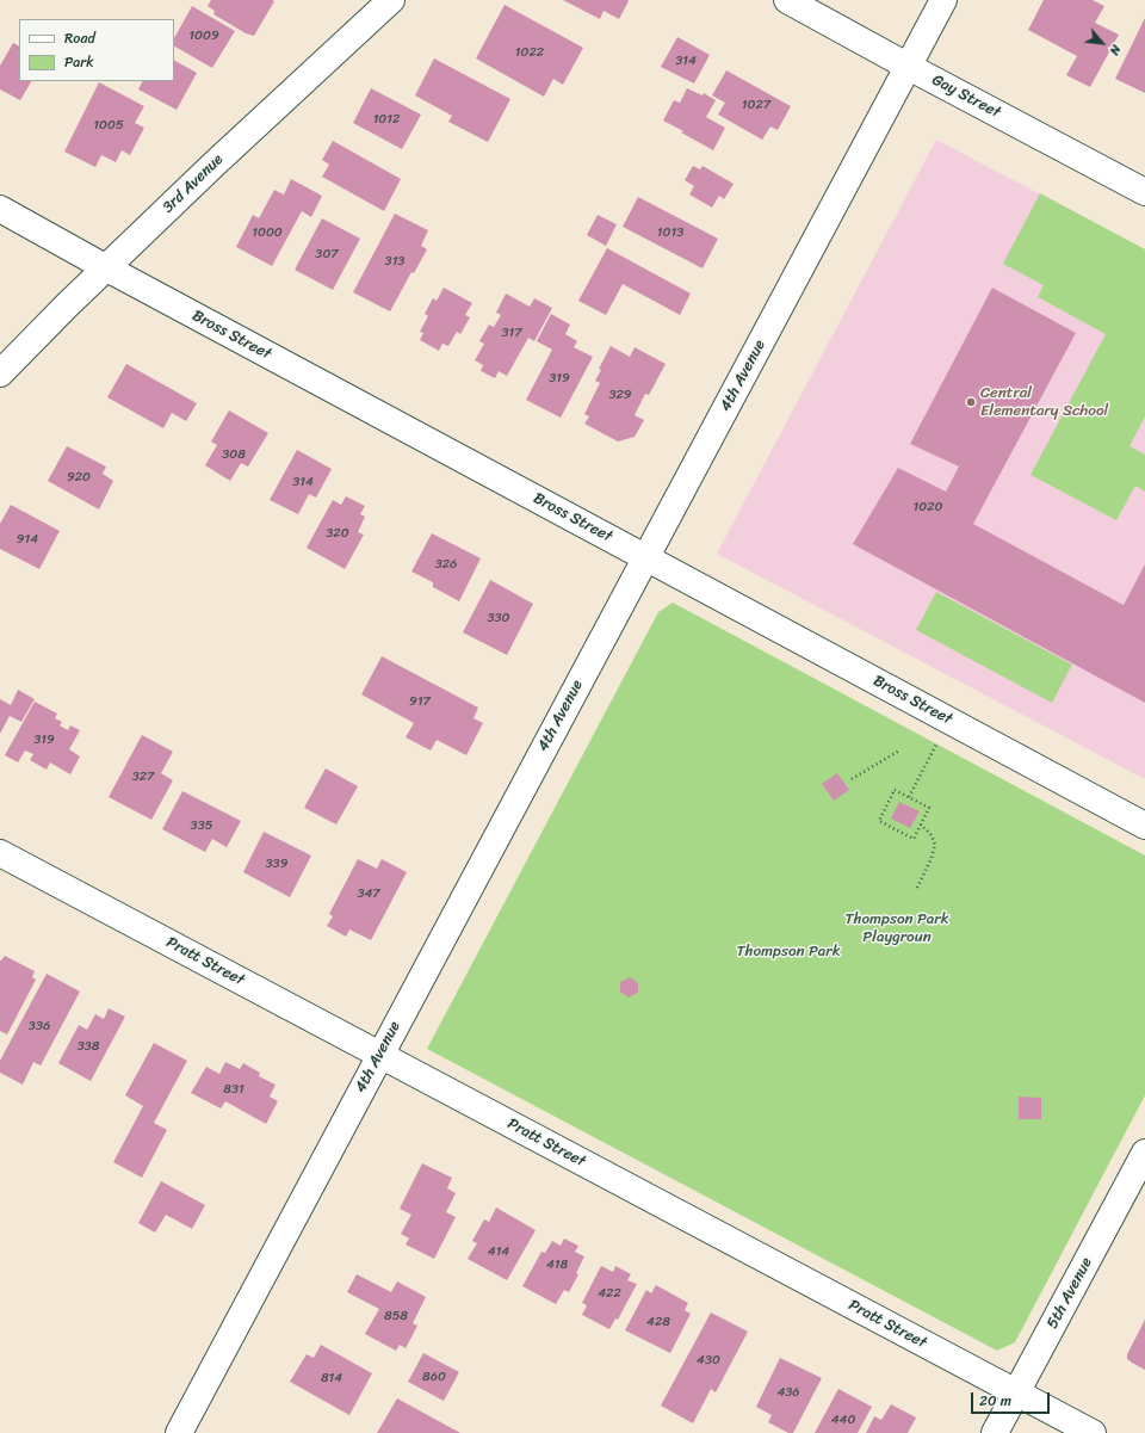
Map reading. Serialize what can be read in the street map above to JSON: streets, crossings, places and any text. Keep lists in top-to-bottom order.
{
  "streets": {
    "street": [
      "Gay Street",
      "3rd Avenue",
      "Bross Street",
      "4th Avenue",
      "Pratt Street",
      "5th Avenue"
    ]
  },
  "crossings": [
    ["Gay Street", "4th Avenue"],
    ["3rd Avenue", "Bross Street"],
    ["Bross Street", "4th Avenue"],
    ["4th Avenue", "Pratt Street"],
    ["Pratt Street", "5th Avenue"]
  ],
  "parks": ["Thompson Park Playgroun", "Thompson Park"],
  "places": ["Central Elementary School"],
  "house_numbers": [
    "1009",
    "1022",
    "314",
    "1027",
    "1012",
    "1005",
    "1000",
    "1013",
    "307",
    "313",
    "317",
    "319",
    "329",
    "308",
    "920",
    "314",
    "1020",
    "320",
    "914",
    "326",
    "330",
    "917",
    "319",
    "327",
    "335",
    "339",
    "347",
    "336",
    "338",
    "831",
    "414",
    "418",
    "422",
    "858",
    "428",
    "430",
    "860",
    "814",
    "436",
    "440"
  ],
  "legend": ["Road", "Park"],
  "scale_bar": "20 m",
  "north": "bottom right"
}
